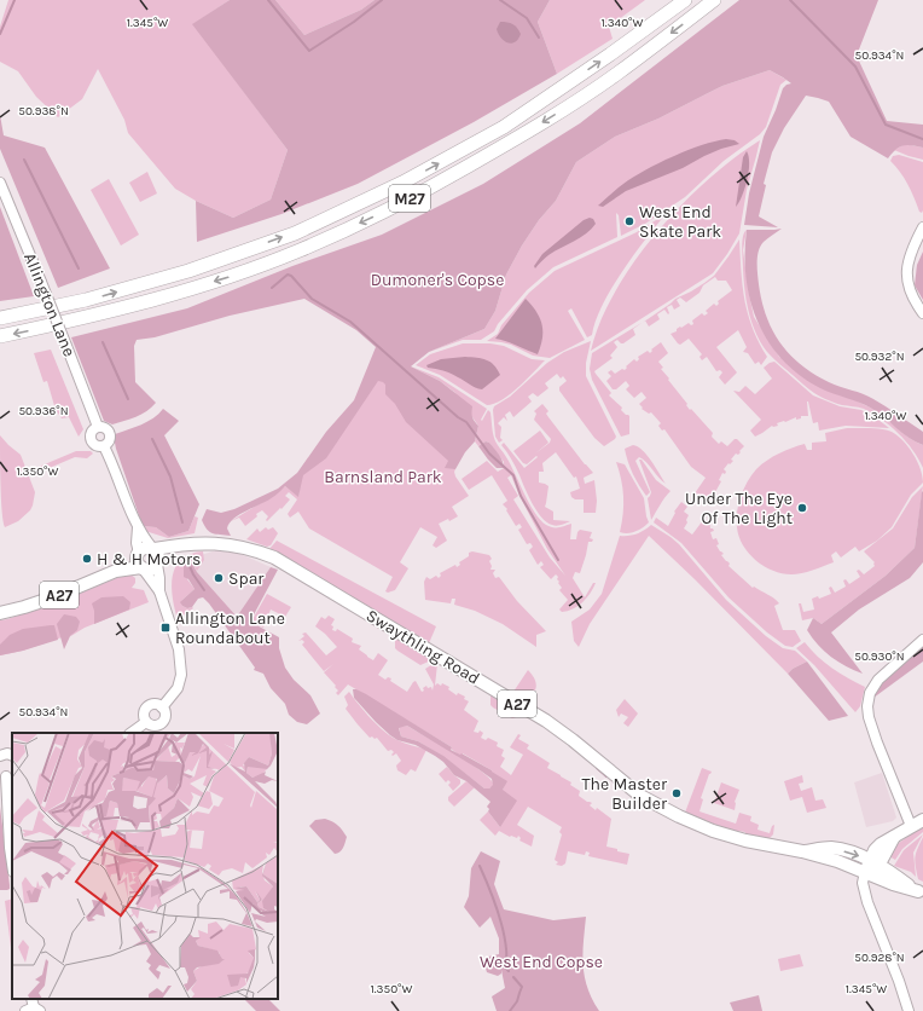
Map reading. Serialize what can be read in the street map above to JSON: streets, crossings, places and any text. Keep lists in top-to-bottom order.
{
  "streets": {
    "highway": ["M27"],
    "main road": ["A27", "Swaythling Road"],
    "street": ["Allington Lane"]
  },
  "crossings": [
    ["A27", "Swaythling Road"]
  ],
  "parks": ["Dumoner's Copse", "Barnsland Park", "West End Copse"],
  "places": {
    "other": [
      "West End Skate Park",
      "Under The Eye Of The Light",
      "H & H Motors",
      "Spar",
      "The Master Builder"
    ],
    "transit": ["Allington Lane Roundabout"]
  },
  "coordinates": [
    "1.345°W",
    "1.340°W",
    "50.934°N",
    "50.938°N",
    "50.932°N",
    "50.936°N",
    "1.350°W",
    "50.930°N",
    "50.928°N"
  ]
}
